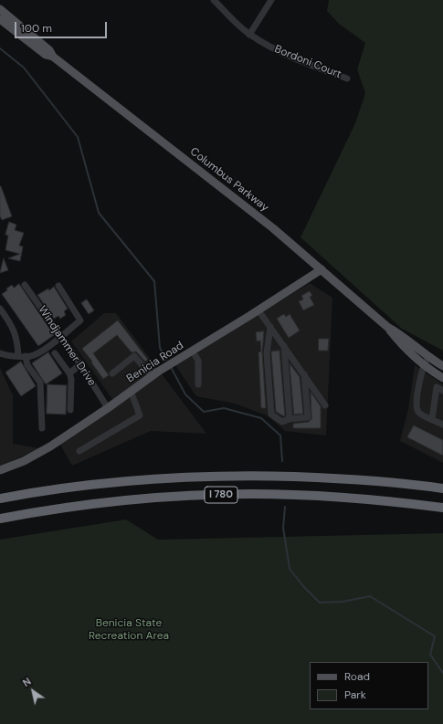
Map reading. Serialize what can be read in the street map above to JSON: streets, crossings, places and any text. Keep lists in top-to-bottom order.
{
  "streets": {
    "highway": ["I 780"],
    "main road": ["Columbus Parkway", "Benicia Road"],
    "street": ["Bordoni Court", "Windjammer Drive"]
  },
  "crossings": [
    ["Columbus Parkway", "Benicia Road"],
    ["Windjammer Drive", "Benicia Road"]
  ],
  "parks": ["Benicia State Recreation Area"],
  "legend": ["Road", "Park"],
  "scale_bar": "100 m",
  "north": "top left"
}
